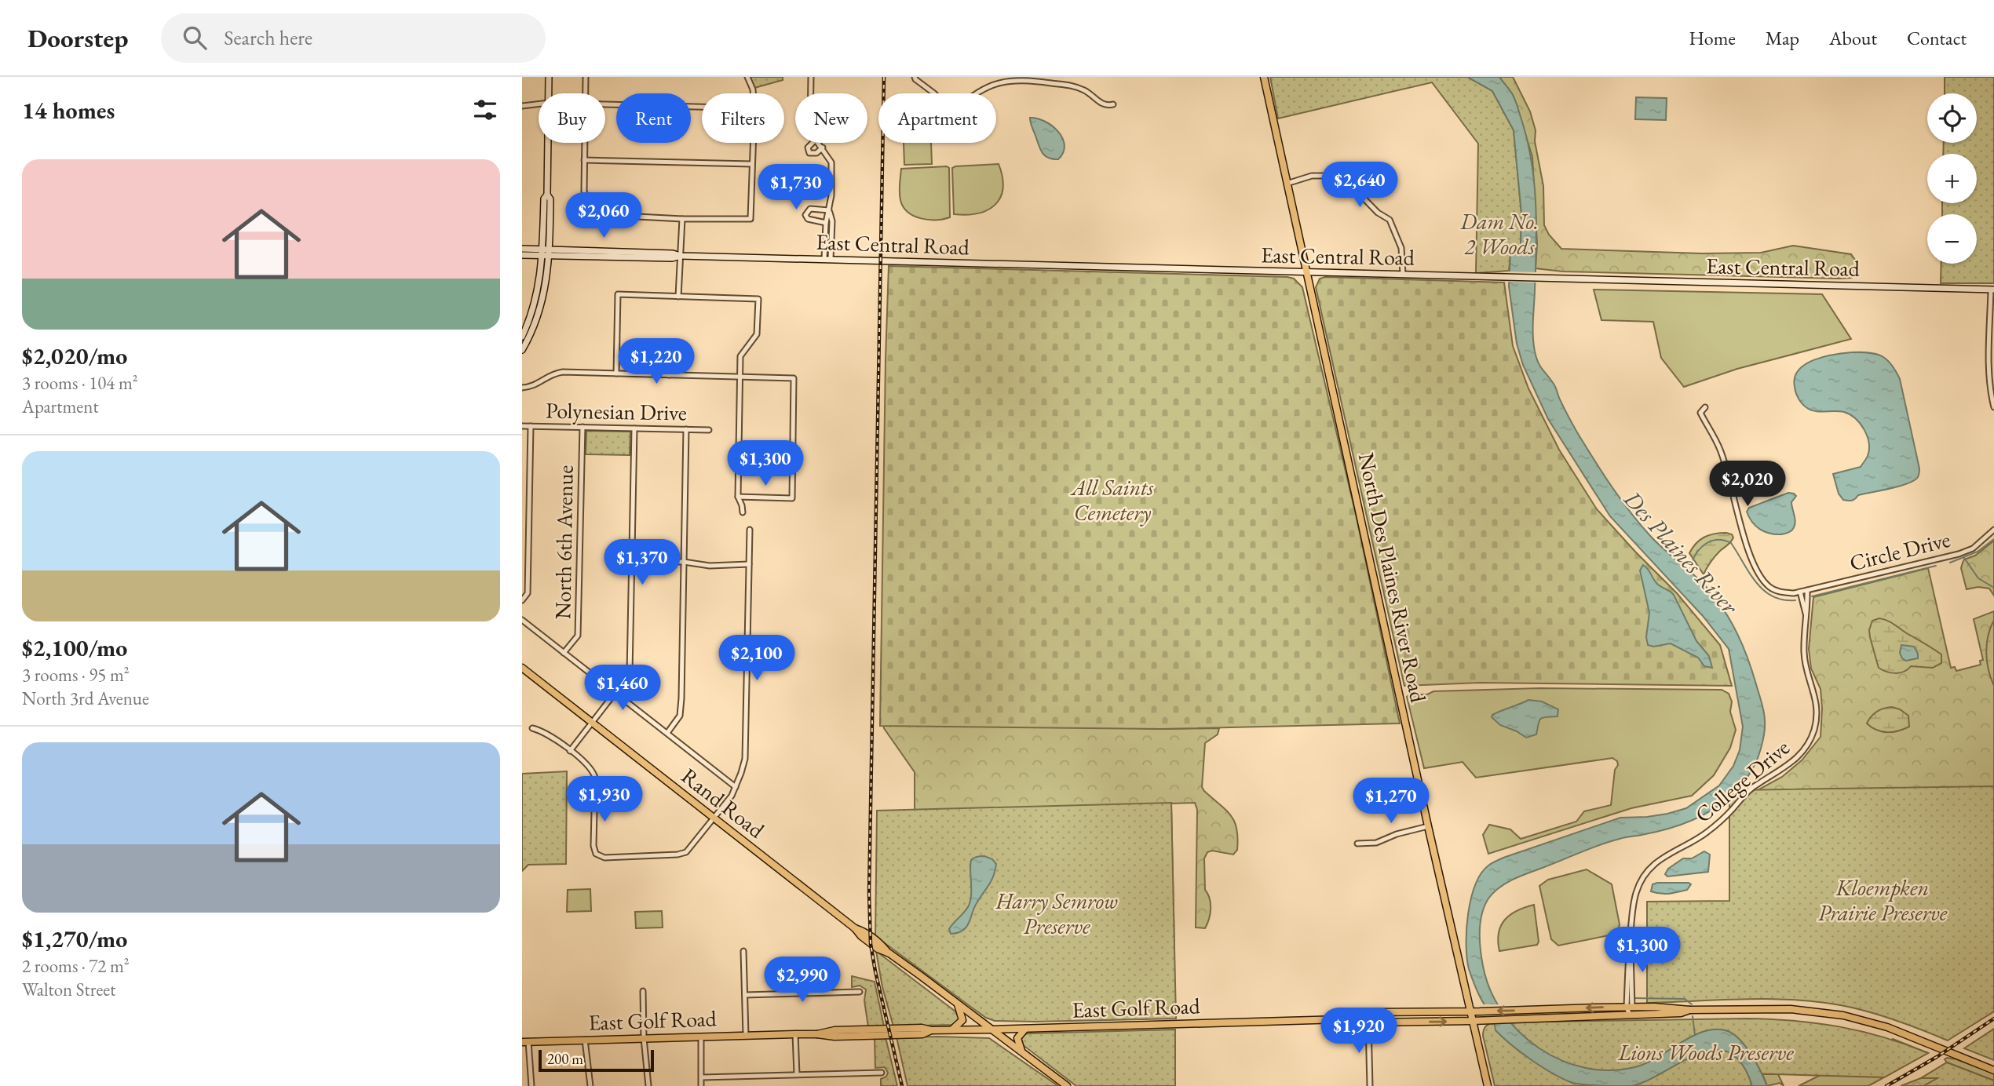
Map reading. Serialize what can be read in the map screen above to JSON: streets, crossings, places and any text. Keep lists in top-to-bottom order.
{
  "streets": {
    "main road": [
      "East Central Road",
      "North Des Plaines River Road",
      "Rand Road",
      "East Golf Road"
    ],
    "street": [
      "Polynesian Drive",
      "North 6th Avenue",
      "Circle Drive",
      "College Drive"
    ]
  },
  "crossings": [
    ["East Central Road", "North Des Plaines River Road"],
    ["Polynesian Drive", "North 6th Avenue"],
    ["Circle Drive", "College Drive"],
    ["North Des Plaines River Road", "East Golf Road"],
    ["College Drive", "East Golf Road"],
    ["Rand Road", "East Golf Road"]
  ],
  "water": ["Des Plaines River"],
  "parks": [
    "Dam No. 2 Woods",
    "All Saints Cemetery",
    "Kloempken Prairie Preserve",
    "Harry Semrow Preserve",
    "Lions Woods Preserve"
  ],
  "scale_bar": "200 m",
  "page": {
    "header": "Doorstep",
    "search": "Search here",
    "nav": [
      "Home",
      "Map",
      "About",
      "Contact"
    ],
    "heading": "14 homes",
    "map_buttons": ["+", "−"],
    "chip": [
      "Buy",
      "Rent",
      "Filters",
      "New",
      "Apartment"
    ],
    "list": [
      {
        "name": "$2,020/mo",
        "note": "3 rooms · 104 m² · Apartment"
      },
      {
        "name": "$2,100/mo",
        "note": "3 rooms · 95 m² · North 3rd Avenue"
      },
      {
        "name": "$1,270/mo",
        "note": "2 rooms · 72 m² · Walton Street"
      }
    ],
    "price": [
      "$2,640",
      "$1,730",
      "$2,060",
      "$1,220",
      "$1,300",
      "$2,020",
      "$1,370",
      "$2,100",
      "$1,460",
      "$1,930",
      "$1,270",
      "$1,300",
      "$2,990",
      "$1,920"
    ],
    "scale": "200 m"
  }
}
